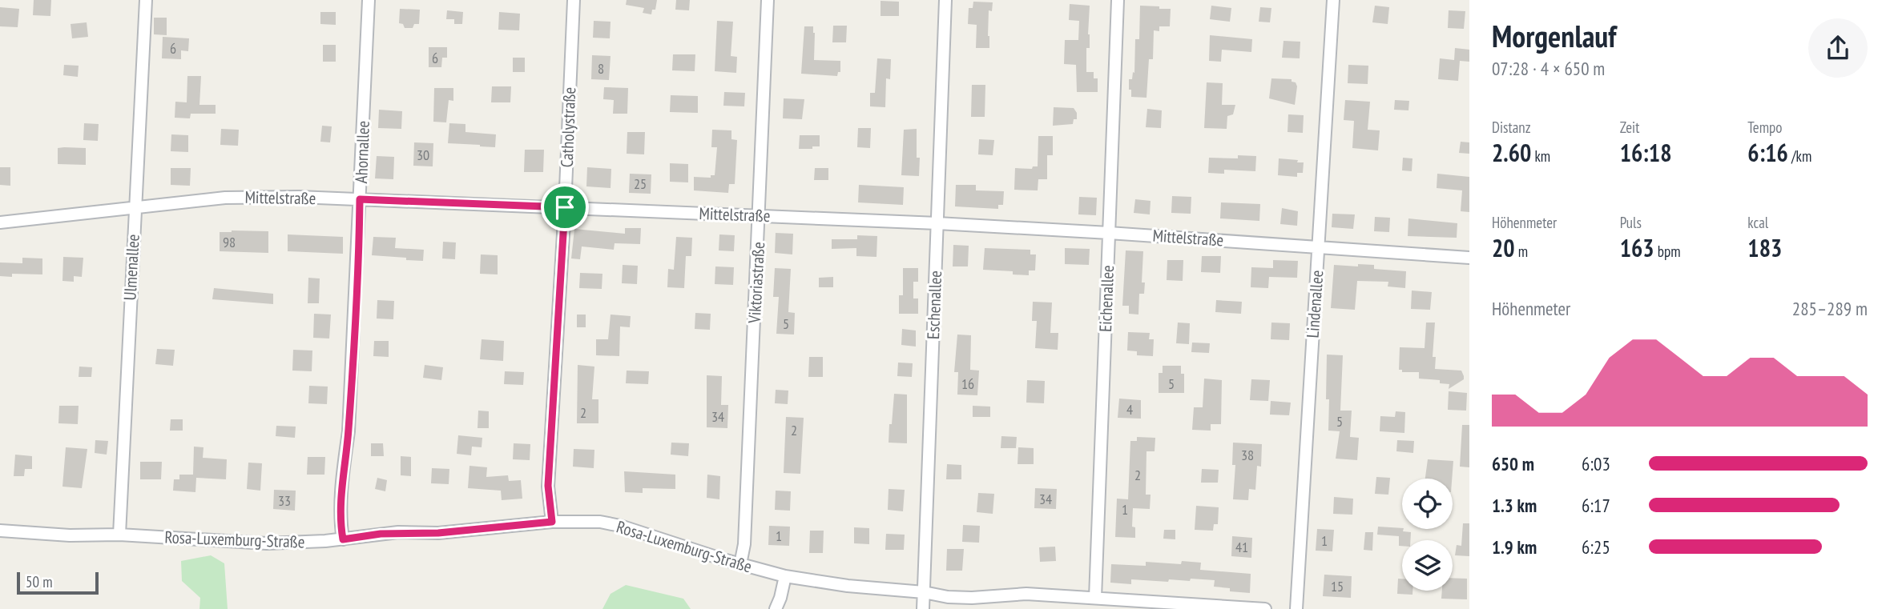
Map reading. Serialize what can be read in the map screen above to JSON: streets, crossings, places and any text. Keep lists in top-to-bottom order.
{
  "streets": {
    "street": [
      "Catholystraße",
      "Ahornallee",
      "Mittelstraße",
      "Ulmenallee",
      "Viktoriastraße",
      "Eichenallee",
      "Lindenallee",
      "Eschenallee",
      "Rosa-Luxemburg-Straße"
    ]
  },
  "crossings": [
    ["Catholystraße", "Mittelstraße"],
    ["Catholystraße", "Rosa-Luxemburg-Straße"],
    ["Ahornallee", "Mittelstraße"],
    ["Ahornallee", "Rosa-Luxemburg-Straße"],
    ["Mittelstraße", "Ulmenallee"],
    ["Mittelstraße", "Viktoriastraße"],
    ["Mittelstraße", "Eichenallee"],
    ["Mittelstraße", "Lindenallee"],
    ["Mittelstraße", "Eschenallee"],
    ["Ulmenallee", "Rosa-Luxemburg-Straße"],
    ["Viktoriastraße", "Rosa-Luxemburg-Straße"],
    ["Eichenallee", "Rosa-Luxemburg-Straße"],
    ["Eschenallee", "Rosa-Luxemburg-Straße"]
  ],
  "house_numbers": [
    "6",
    "6",
    "8",
    "30",
    "25",
    "98",
    "5",
    "16",
    "5",
    "4",
    "2",
    "34",
    "5",
    "2",
    "38",
    "2",
    "34",
    "33",
    "1",
    "1",
    "1",
    "41",
    "15"
  ],
  "scale_bar": "50 m",
  "page": {
    "heading": ["Morgenlauf", "07:28 · 4 × 650 m"],
    "stats": [
      ["Distanz", "2.60 km"],
      ["Zeit", "16:18"],
      ["Tempo", "6:16 /km"],
      ["Höhenmeter", "20 m"],
      ["Puls", "163 bpm"],
      ["kcal", "183"]
    ],
    "chart": ["Höhenmeter", "285–289 m"],
    "list": [
      {
        "name": "650 m",
        "note": "6:03"
      },
      {
        "name": "1.3 km",
        "note": "6:17"
      },
      {
        "name": "1.9 km",
        "note": "6:25"
      }
    ],
    "scale": "50 m"
  }
}
